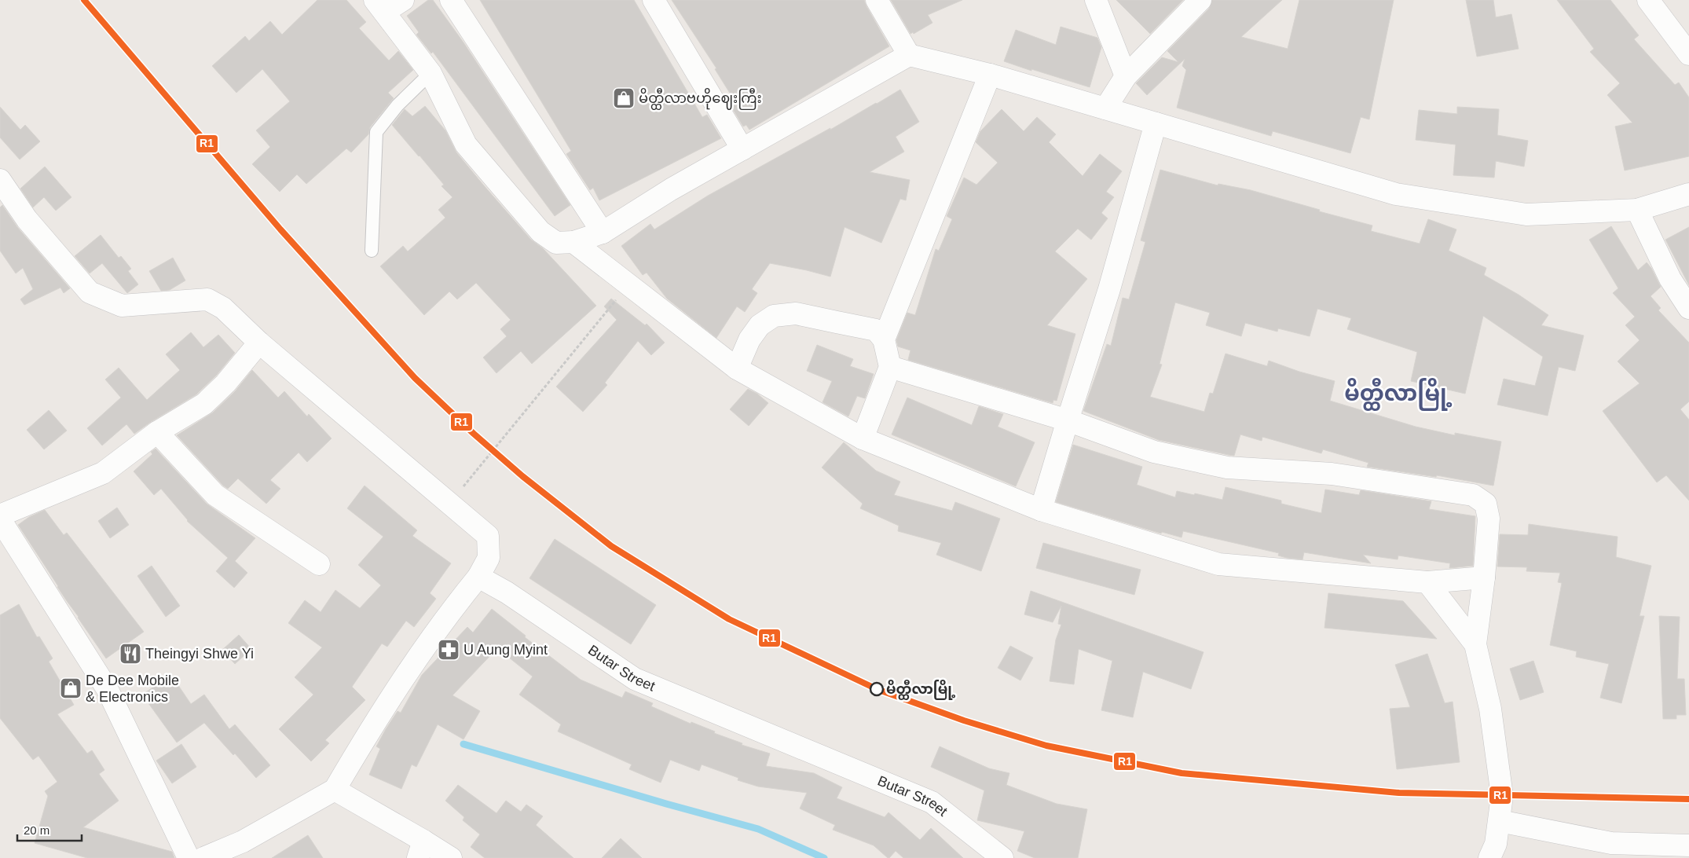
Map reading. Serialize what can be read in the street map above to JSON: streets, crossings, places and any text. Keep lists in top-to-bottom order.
{
  "streets": {
    "street": ["Butar Street"]
  },
  "districts": ["မိတ္ထီလာမြို့"],
  "places": {
    "shop": ["မိတ္ထီလာဗဟိုဈေးကြီး", "De Dee Mobile & Electronics"],
    "pharmacy": ["U Aung Myint"],
    "restaurant": ["Theingyi Shwe Yi"],
    "other": ["မိတ္ထီလာမြို့"]
  },
  "lines": ["transit line R1"],
  "scale_bar": "20 m"
}
